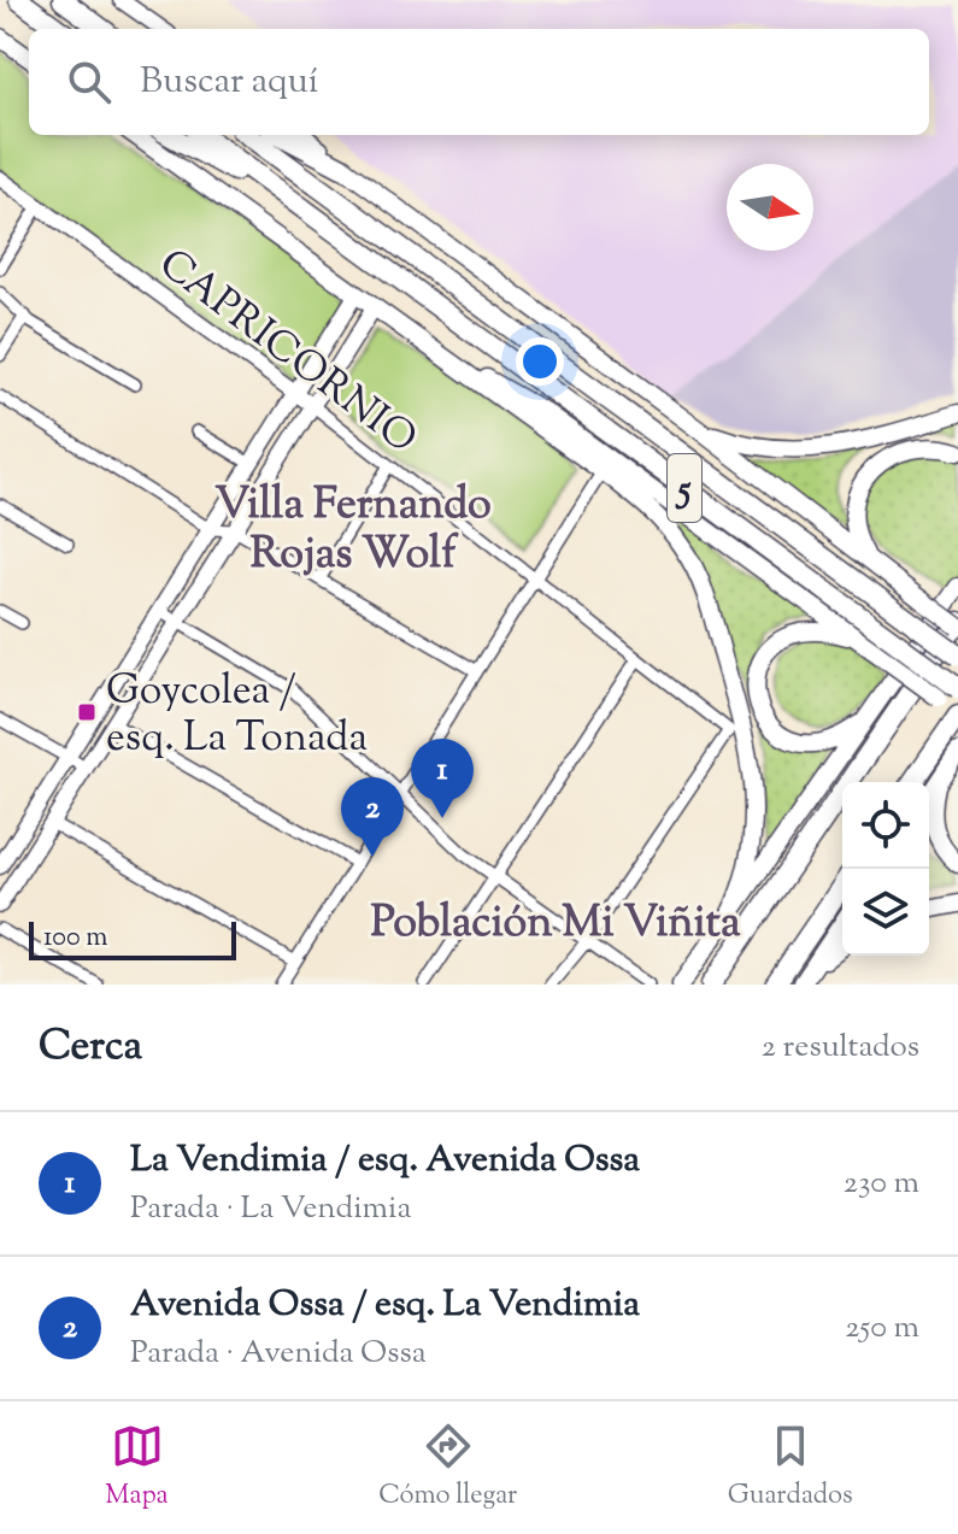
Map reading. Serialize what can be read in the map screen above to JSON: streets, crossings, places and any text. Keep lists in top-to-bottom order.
{
  "streets": {
    "highway": ["5"],
    "street": ["CAPRICORNIO"]
  },
  "districts": ["Villa Fernando Rojas Wolf", "Población Mi Viñita"],
  "places": {
    "transit": ["Goycolea / esq. La Tonada"]
  },
  "scale_bar": "100 m",
  "north": "right",
  "page": {
    "search": "Buscar aquí",
    "pins": ["1", "2"],
    "scale": "100 m",
    "heading": ["Cerca", "2 resultados"],
    "list": [
      {
        "mark": "1",
        "name": "La Vendimia / esq. Avenida Ossa",
        "note": "Parada · La Vendimia",
        "value": "230 m"
      },
      {
        "mark": "2",
        "name": "Avenida Ossa / esq. La Vendimia",
        "note": "Parada · Avenida Ossa",
        "value": "250 m"
      }
    ],
    "nav": ["Mapa", "Cómo llegar", "Guardados"]
  }
}
